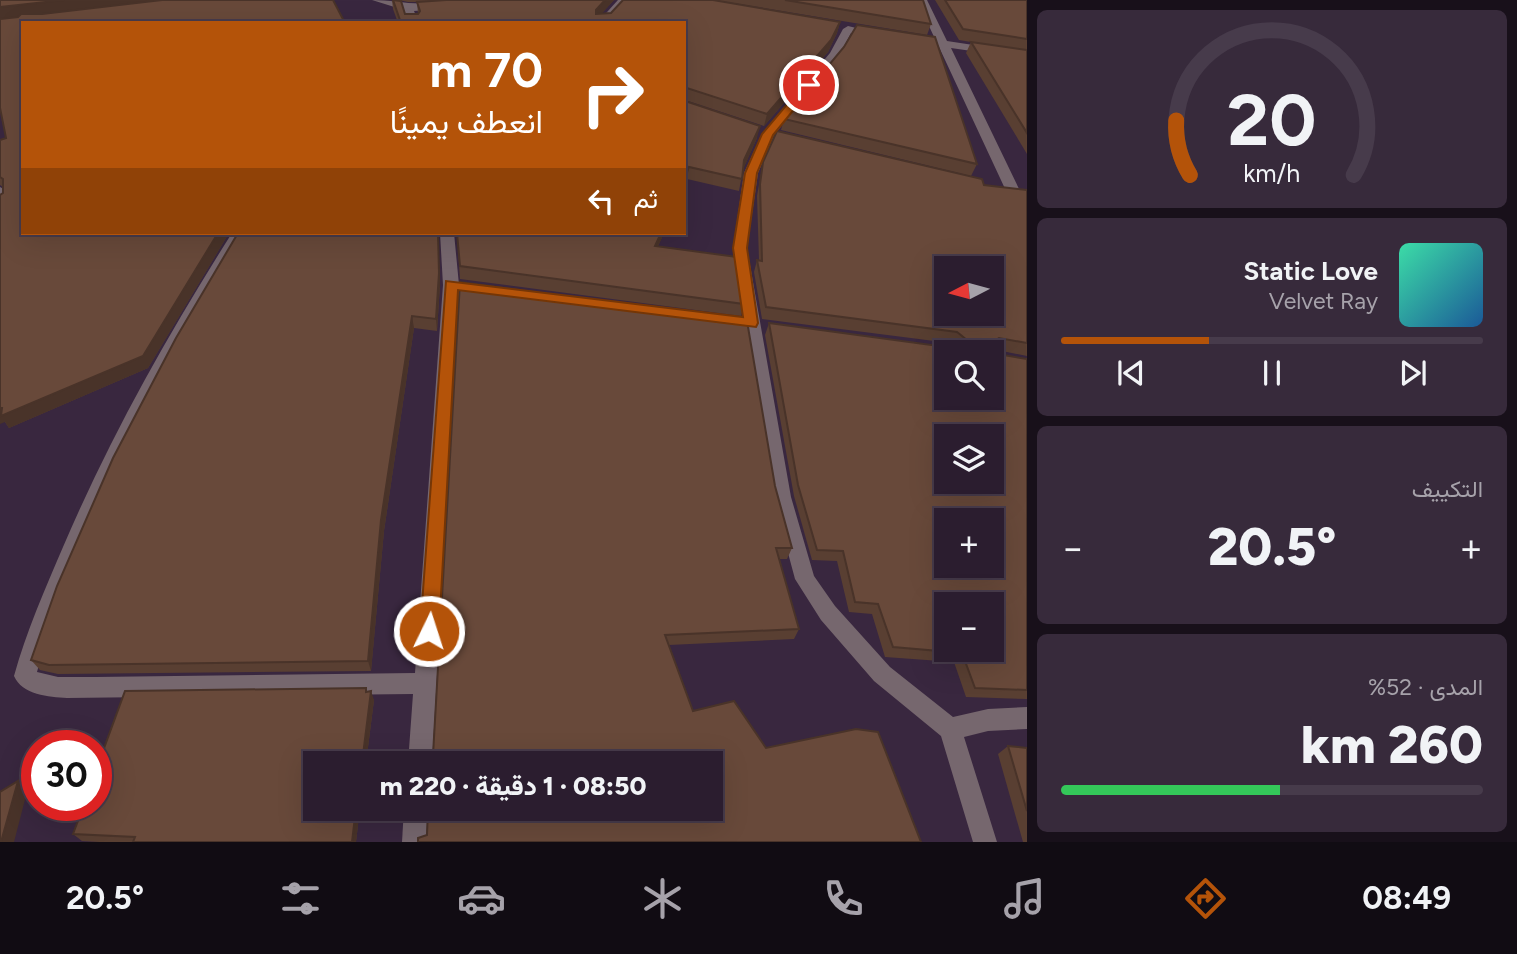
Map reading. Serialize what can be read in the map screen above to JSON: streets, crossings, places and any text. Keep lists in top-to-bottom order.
{
  "north": "left",
  "page": {
    "turn": ["70 m", "انعطف يمينًا"],
    "then": "ثم",
    "song": ["Static Love", "Velvet Ray"],
    "map_buttons": ["+", "−"],
    "tile": [
      "التكييف",
      ["المدى · 52%", "260 km"]
    ],
    "heat": ["−", "20.5°", "+"],
    "limit": "30",
    "trip": "08:50 · 1 دقيقة · 220 m",
    "tabs": ["08:49", "20.5°"],
    "gauge": ["20", "km/h"]
  }
}
